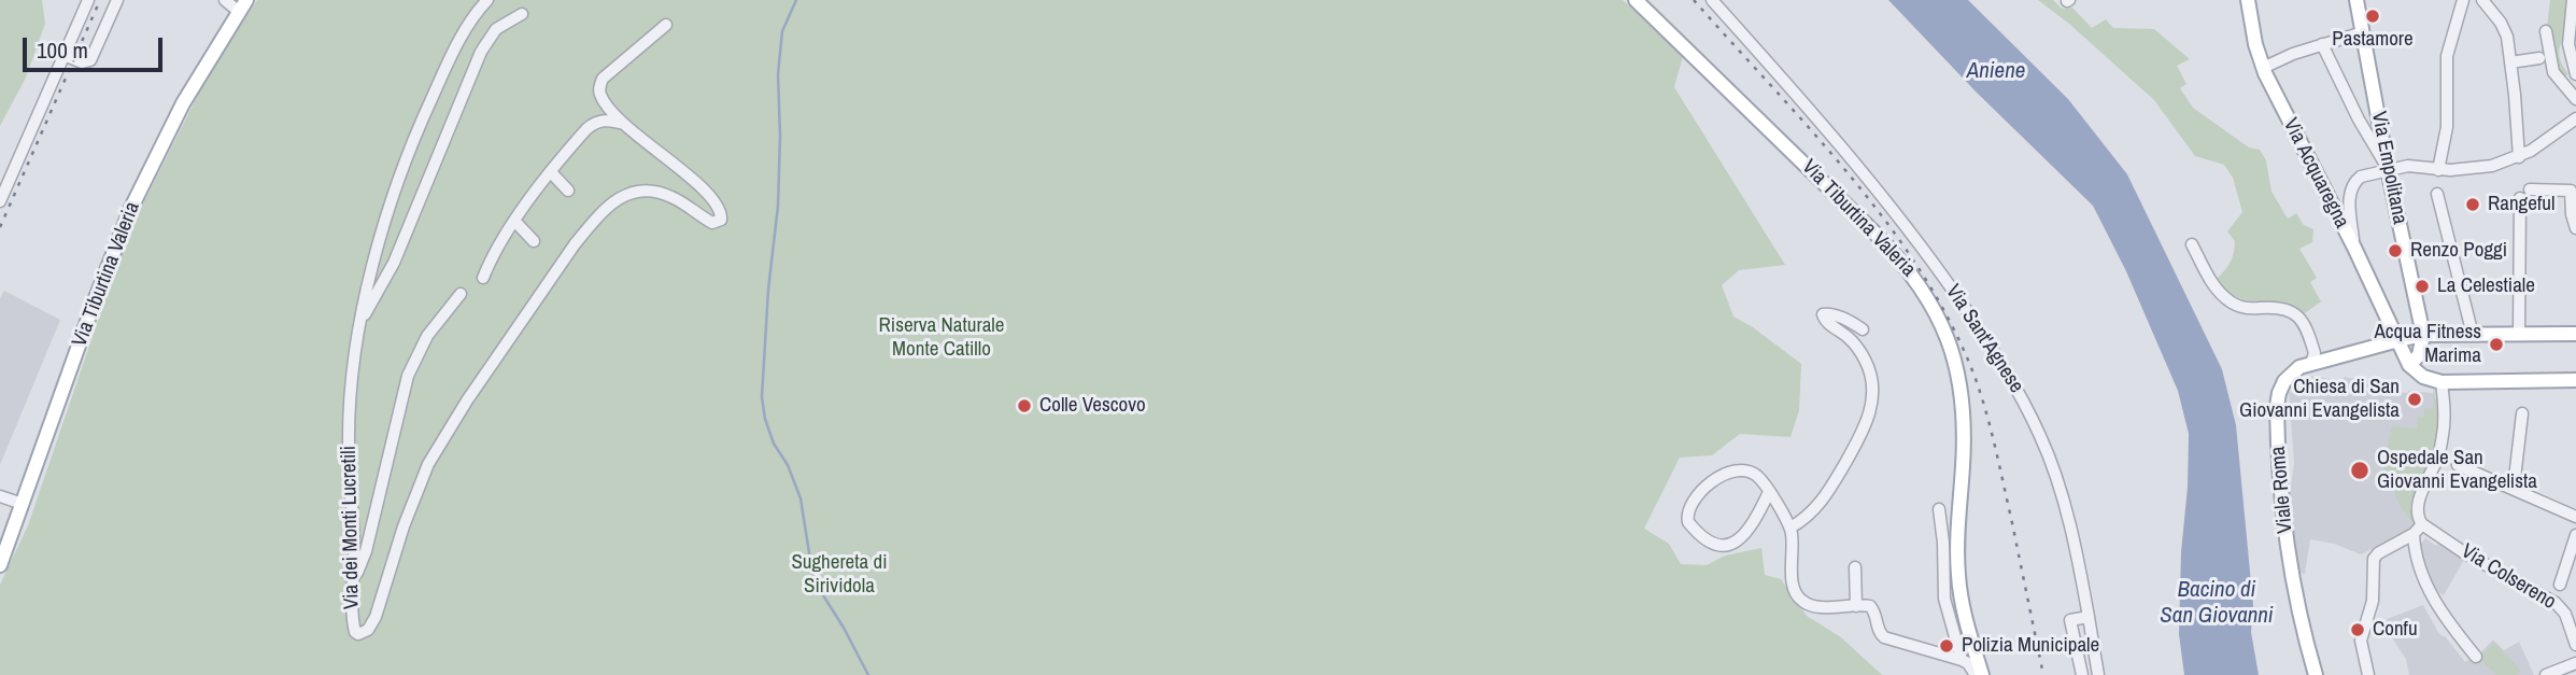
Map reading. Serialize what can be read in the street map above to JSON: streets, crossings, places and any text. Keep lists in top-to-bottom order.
{
  "streets": {
    "main road": [
      "Via Empolitana",
      "Via Acquaregna",
      "Via Tiburtina Valeria",
      "Viale Roma"
    ],
    "street": ["Via Sant'Agnese", "Via dei Monti Lucretili", "Via Colsereno"]
  },
  "crossings": [
    ["Via Empolitana", "Viale Roma"],
    ["Via Acquaregna", "Viale Roma"]
  ],
  "water": ["Aniene", "Bacino di San Giovanni"],
  "parks": ["Riserva Naturale Monte Catillo", "Sughereta di Sirividola"],
  "places": [
    "Pastamore",
    "Rangeful",
    "Renzo Poggi",
    "La Celestiale",
    "Acqua Fitness Marima",
    "Chiesa di San Giovanni Evangelista",
    "Colle Vescovo",
    "Ospedale San Giovanni Evangelista",
    "Confu",
    "Polizia Municipale"
  ],
  "scale_bar": "100 m"
}
